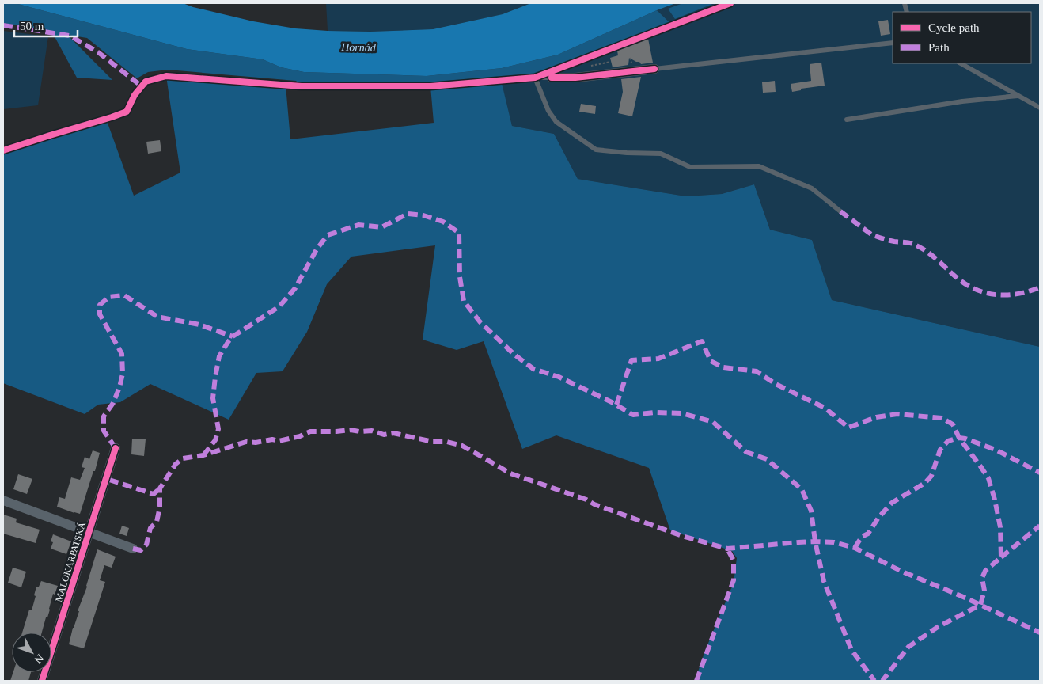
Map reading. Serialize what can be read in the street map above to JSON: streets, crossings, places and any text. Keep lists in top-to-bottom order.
{
  "streets": {
    "street": ["MALOKARPATSKÁ"]
  },
  "water": ["Hornád"],
  "legend": ["Cycle path", "Path"],
  "scale_bar": "50 m",
  "north": "bottom right"
}
